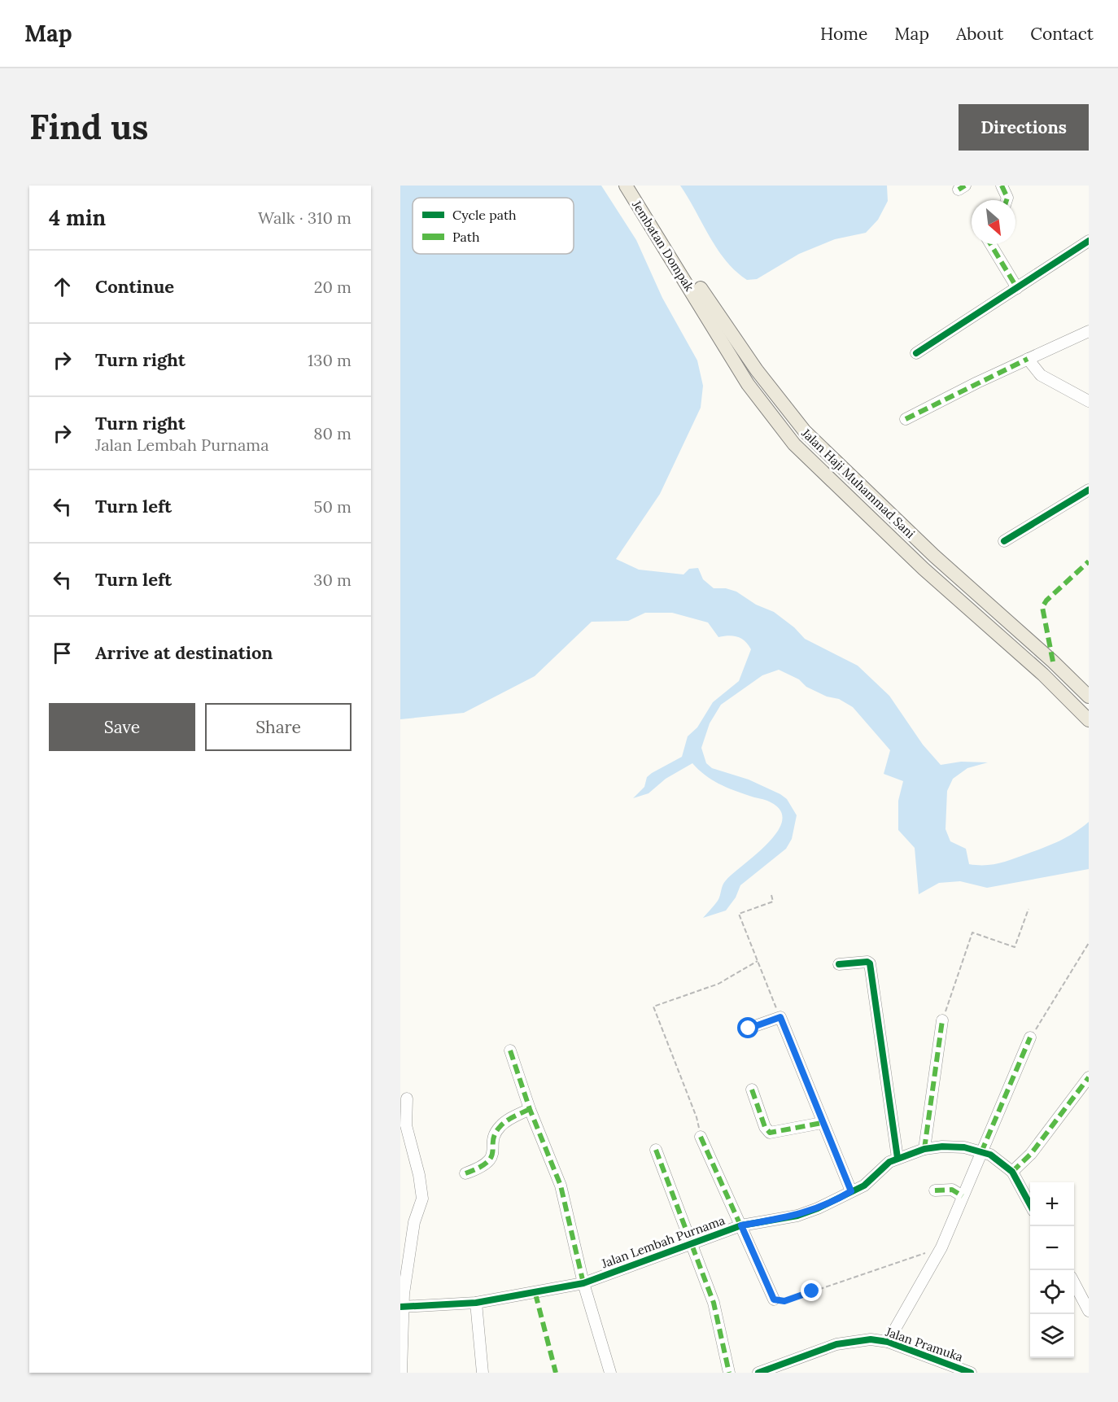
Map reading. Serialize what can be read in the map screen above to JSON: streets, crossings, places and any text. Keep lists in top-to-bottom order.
{
  "streets": {
    "main road": ["Jembatan Dompak", "Jalan Haji Muhammad Sani"],
    "street": ["Jalan Lembah Purnama", "Jalan Pramuka"]
  },
  "crossings": [
    ["Jembatan Dompak", "Jalan Haji Muhammad Sani"]
  ],
  "legend": ["Cycle path", "Path"],
  "north": "bottom right",
  "page": {
    "header": "Map",
    "nav": [
      "Home",
      "Map",
      "About",
      "Contact"
    ],
    "buttons": [
      "Directions",
      ["Save", "Share"]
    ],
    "title": "Find us",
    "heading": ["4 min", "Walk · 310 m"],
    "list": [
      ["Continue", "20 m"],
      ["Turn right", "130 m"],
      ["Turn right", "Jalan Lembah Purnama", "80 m"],
      ["Turn left", "50 m"],
      ["Turn left", "30 m"],
      "Arrive at destination"
    ],
    "map_buttons": ["+", "−"]
  }
}
